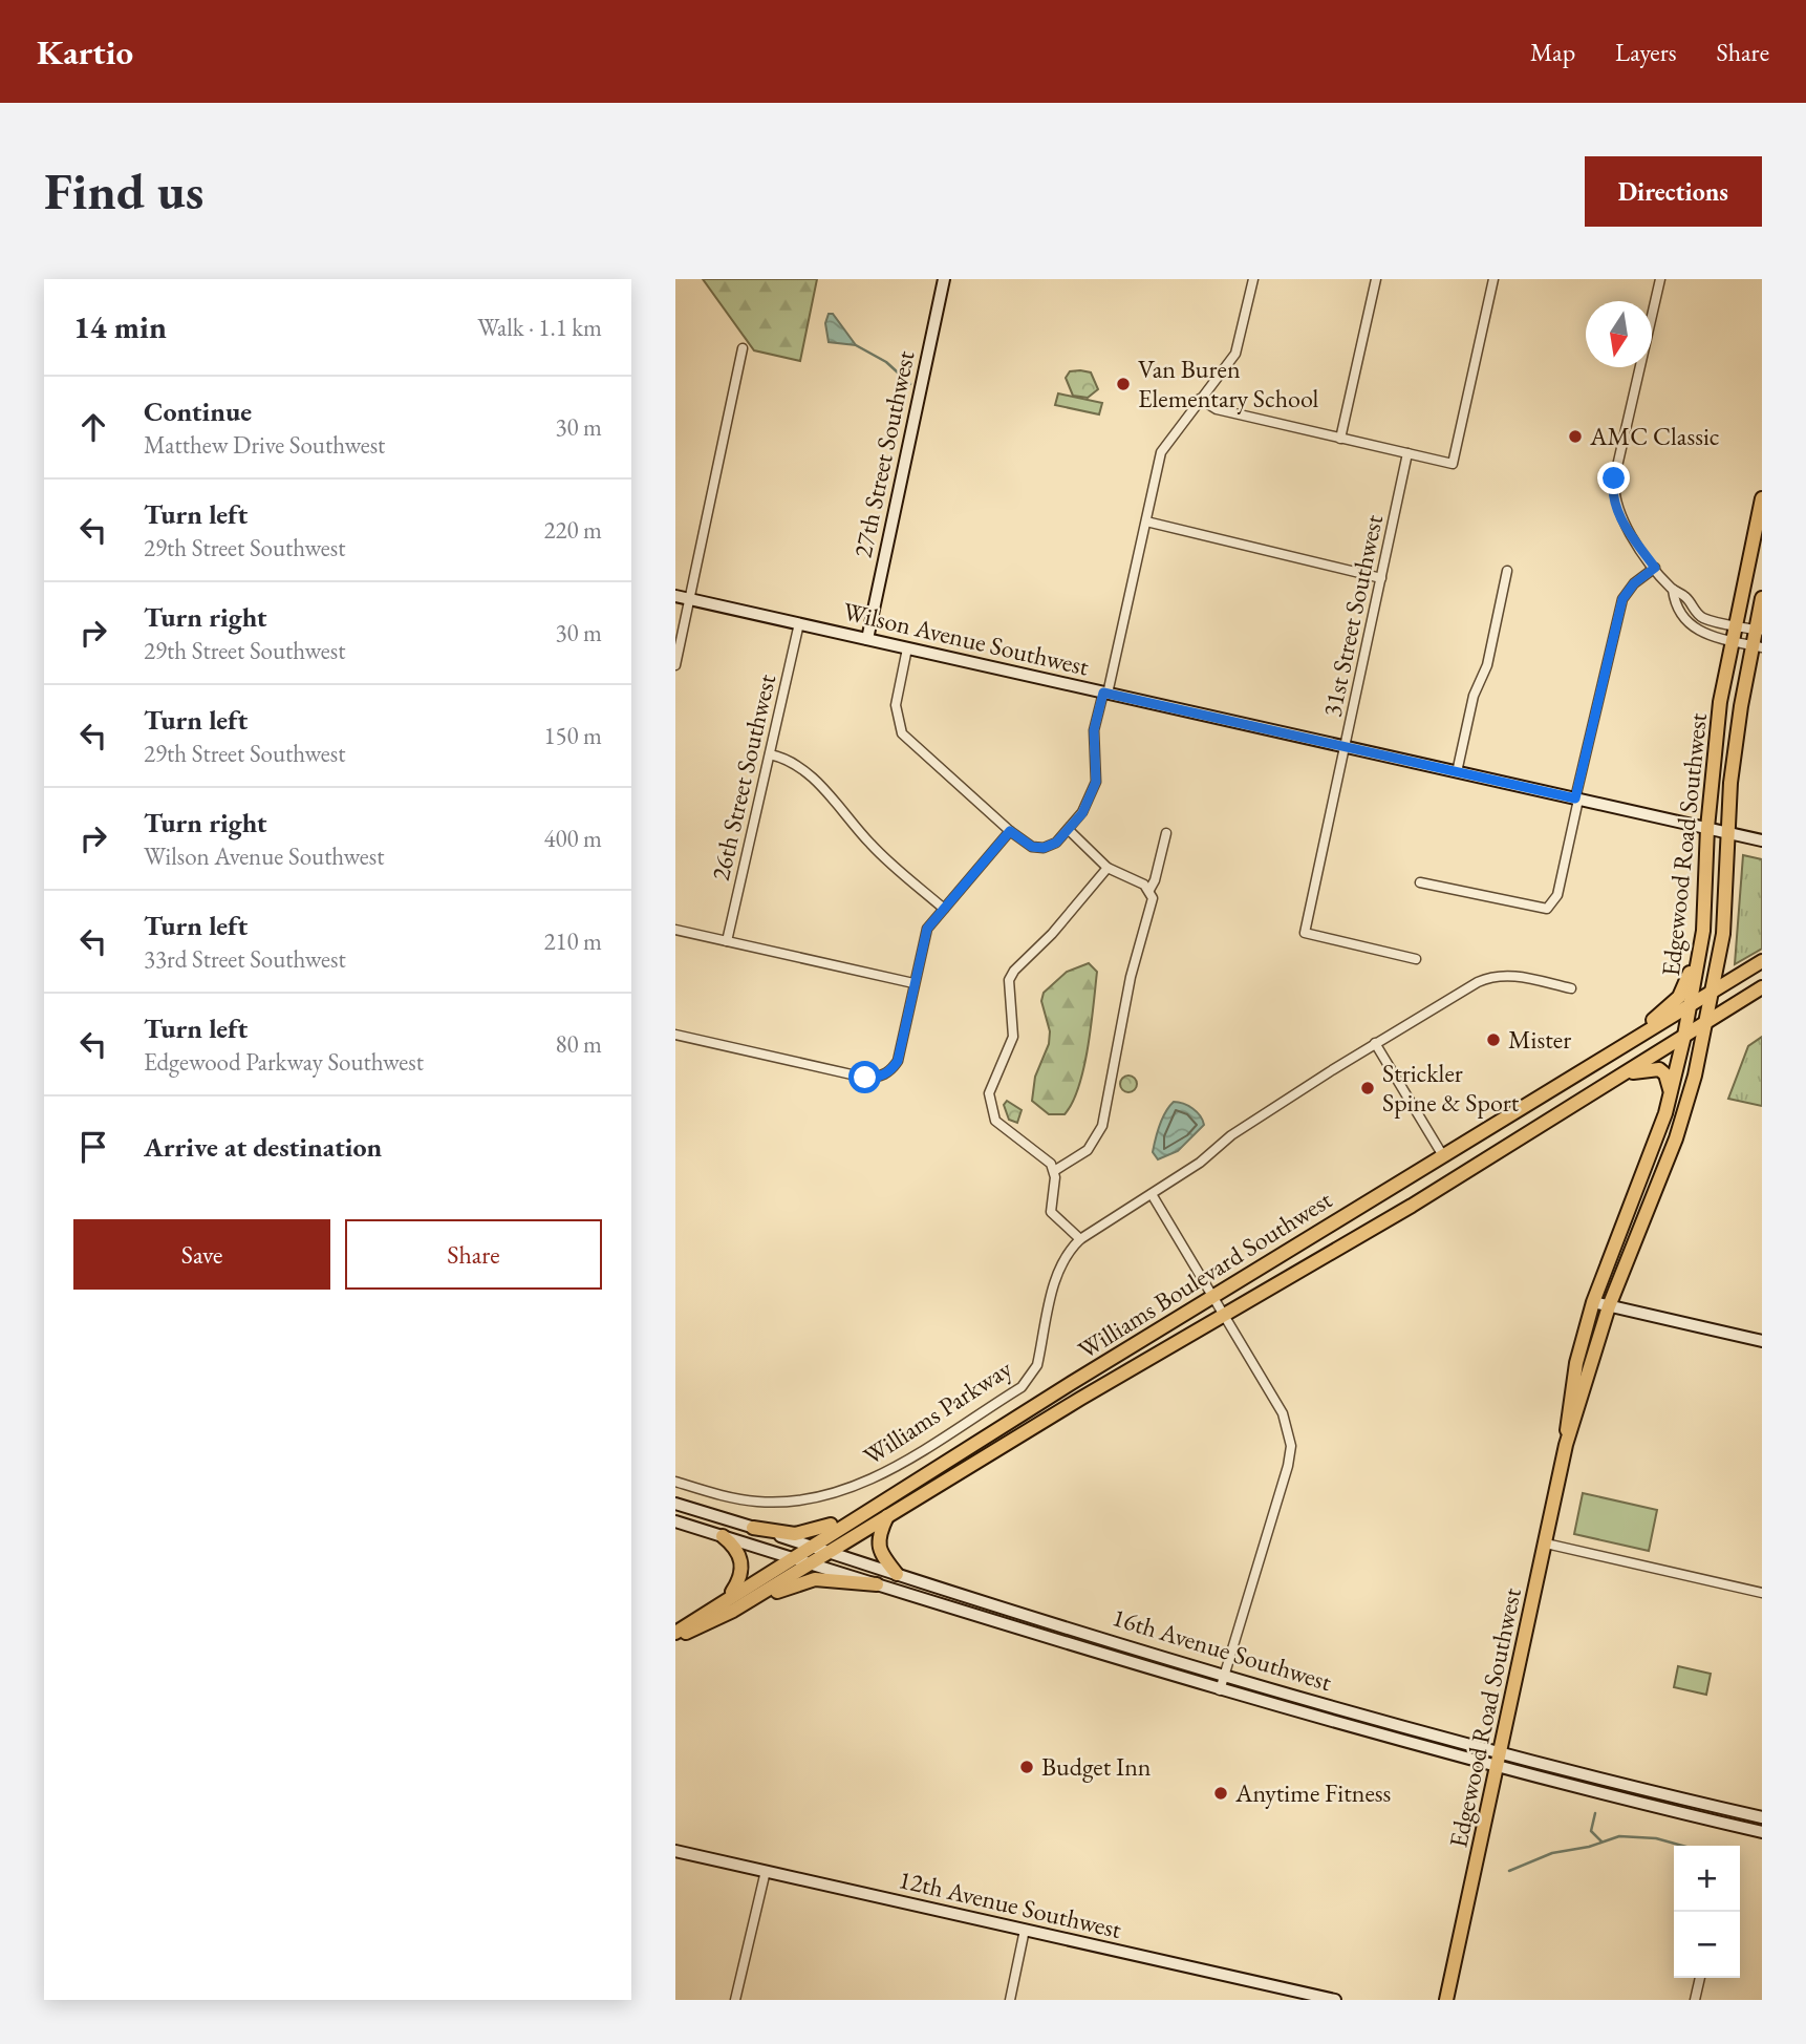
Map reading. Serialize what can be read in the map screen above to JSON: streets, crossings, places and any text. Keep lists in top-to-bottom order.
{
  "streets": {
    "main road": [
      "27th Street Southwest",
      "Wilson Avenue Southwest",
      "Edgewood Road Southwest",
      "Williams Boulevard Southwest",
      "16th Avenue Southwest",
      "12th Avenue Southwest"
    ],
    "street": ["31st Street Southwest", "26th Street Southwest", "Williams Parkway"]
  },
  "crossings": [
    ["27th Street Southwest", "Wilson Avenue Southwest"],
    ["31st Street Southwest", "Wilson Avenue Southwest"],
    ["Wilson Avenue Southwest", "26th Street Southwest"],
    ["Wilson Avenue Southwest", "Edgewood Road Southwest"],
    ["Edgewood Road Southwest", "Williams Boulevard Southwest"],
    ["Edgewood Road Southwest", "16th Avenue Southwest"],
    ["Williams Boulevard Southwest", "16th Avenue Southwest"]
  ],
  "places": [
    "Van Buren Elementary School",
    "AMC Classic",
    "Mister",
    "Strickler Spine & Sport",
    "Budget Inn",
    "Anytime Fitness"
  ],
  "north": "bottom",
  "page": {
    "header": "Kartio",
    "nav": ["Map", "Layers", "Share"],
    "buttons": [
      "Directions",
      ["Save", "Share"]
    ],
    "title": "Find us",
    "heading": ["14 min", "Walk · 1.1 km"],
    "list": [
      ["Continue", "Matthew Drive Southwest", "30 m"],
      ["Turn left", "29th Street Southwest", "220 m"],
      ["Turn right", "29th Street Southwest", "30 m"],
      ["Turn left", "29th Street Southwest", "150 m"],
      ["Turn right", "Wilson Avenue Southwest", "400 m"],
      ["Turn left", "33rd Street Southwest", "210 m"],
      ["Turn left", "Edgewood Parkway Southwest", "80 m"],
      "Arrive at destination"
    ],
    "map_buttons": ["+", "−"]
  }
}
